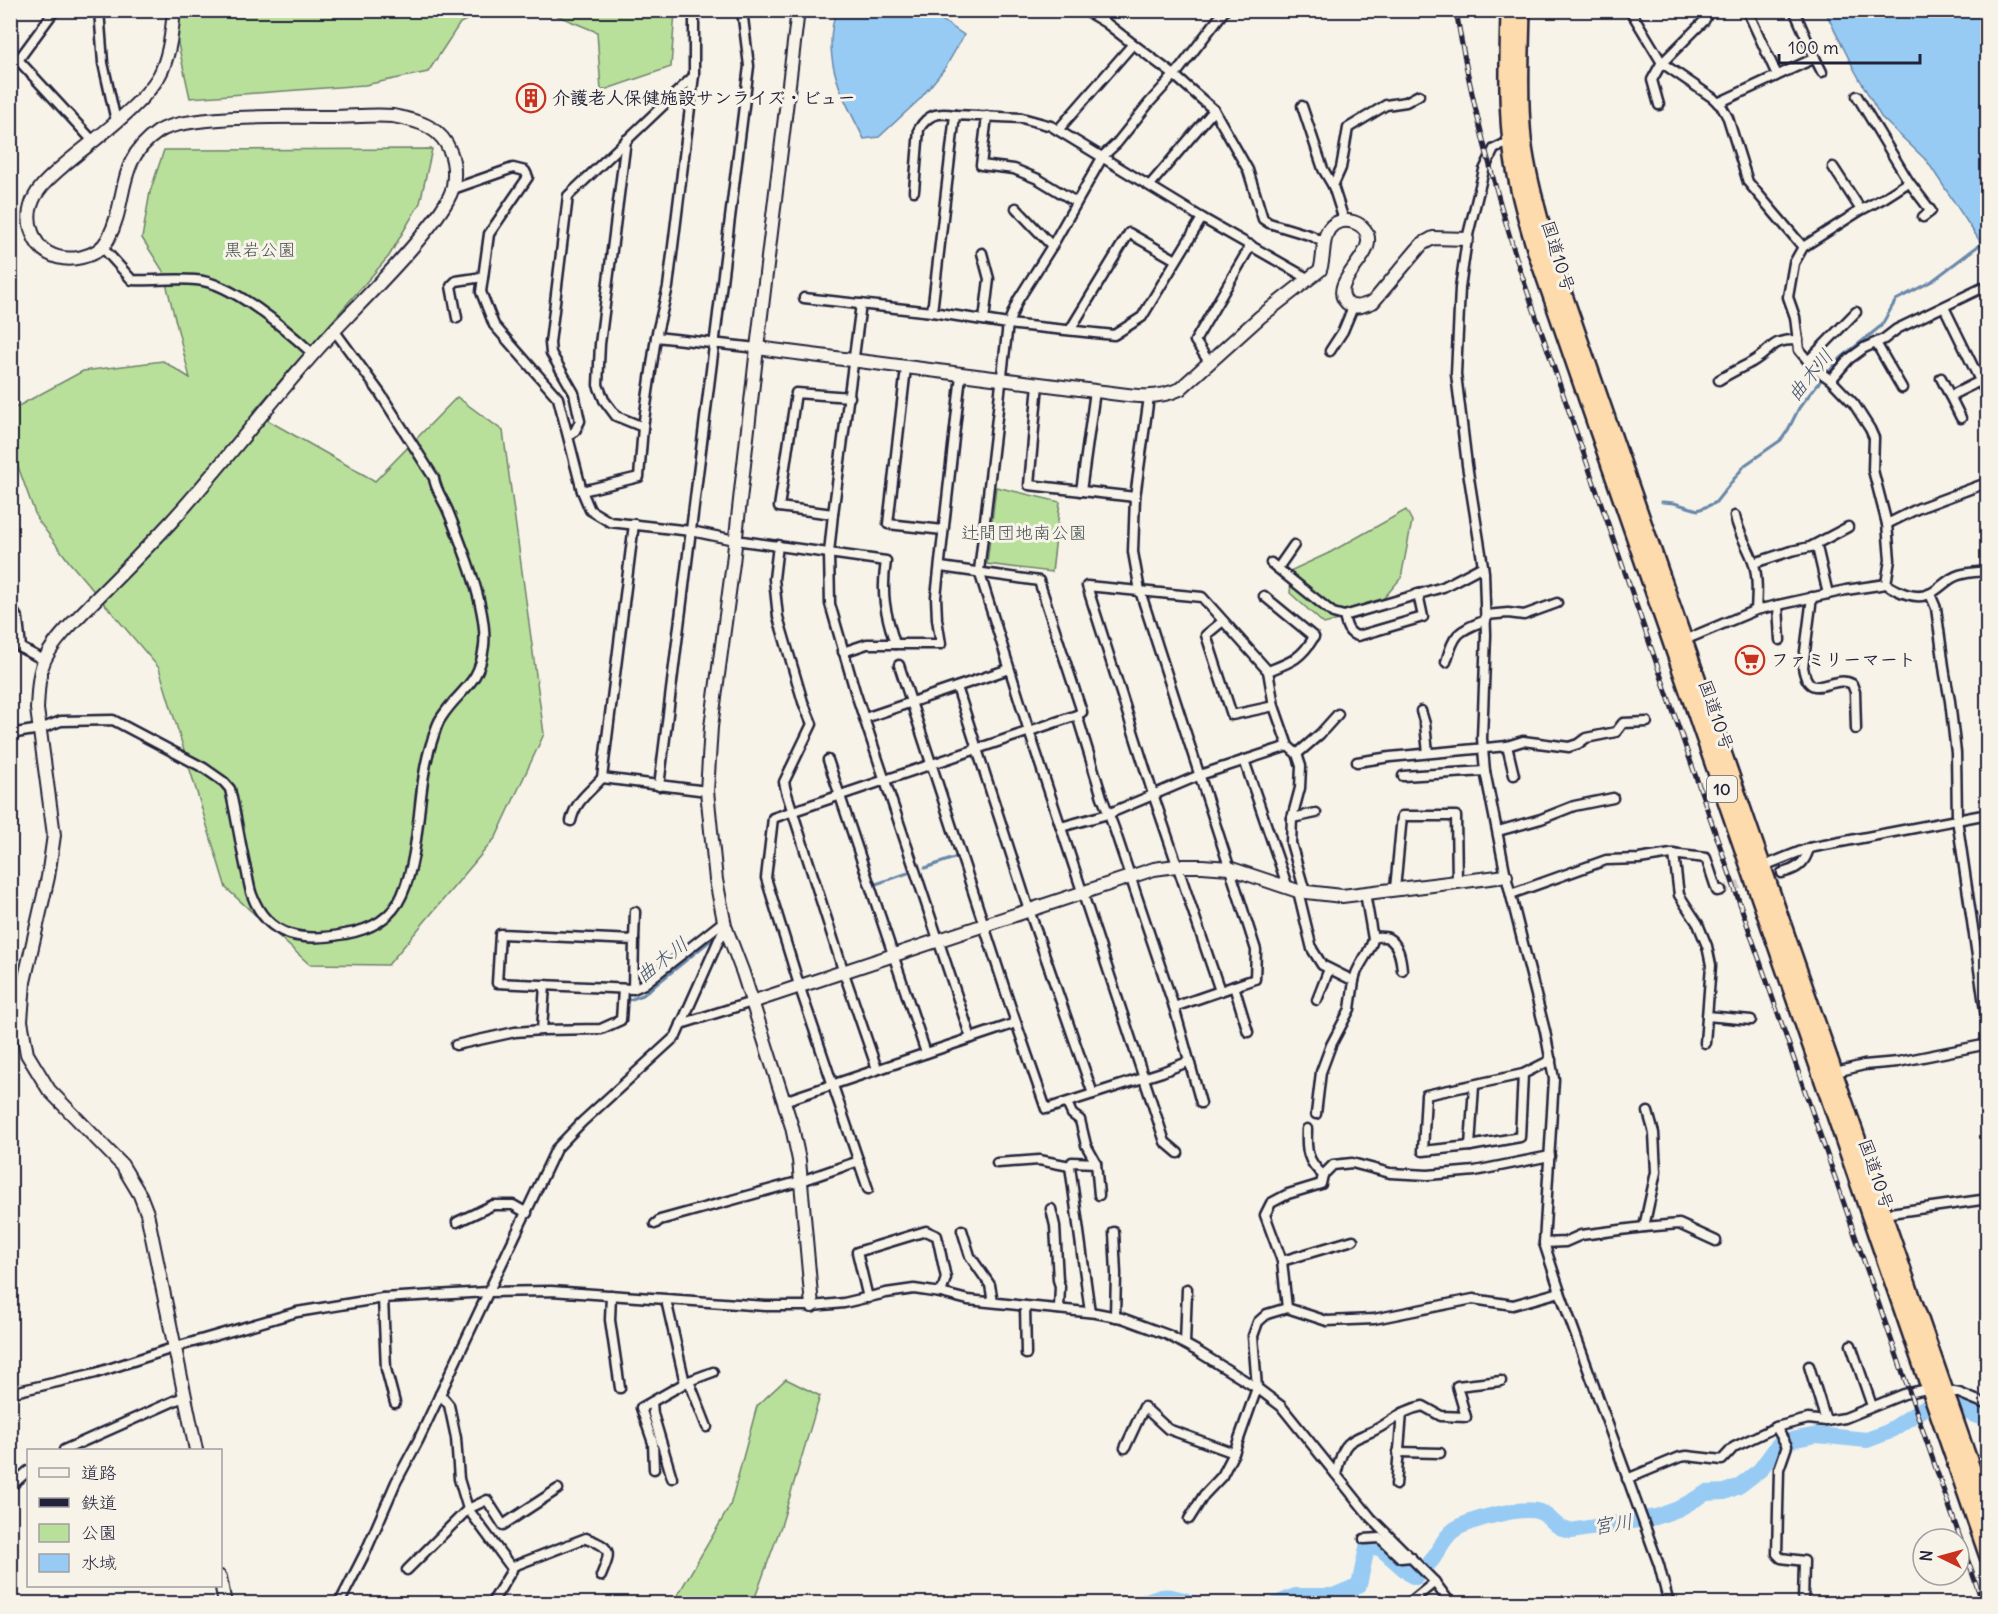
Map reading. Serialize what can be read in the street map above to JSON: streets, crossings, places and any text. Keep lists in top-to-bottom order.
{
  "streets": {
    "highway": ["国道10号", "10"]
  },
  "water": ["曲木川", "宮川"],
  "parks": ["黒岩公園", "辻間団地南公園"],
  "places": {
    "building": ["介護老人保健施設サンライズ・ビュー"],
    "supermarket": ["ファミリーマート"]
  },
  "legend": [
    "道路",
    "鉄道",
    "公園",
    "水域"
  ],
  "scale_bar": "100 m",
  "north": "left"
}
